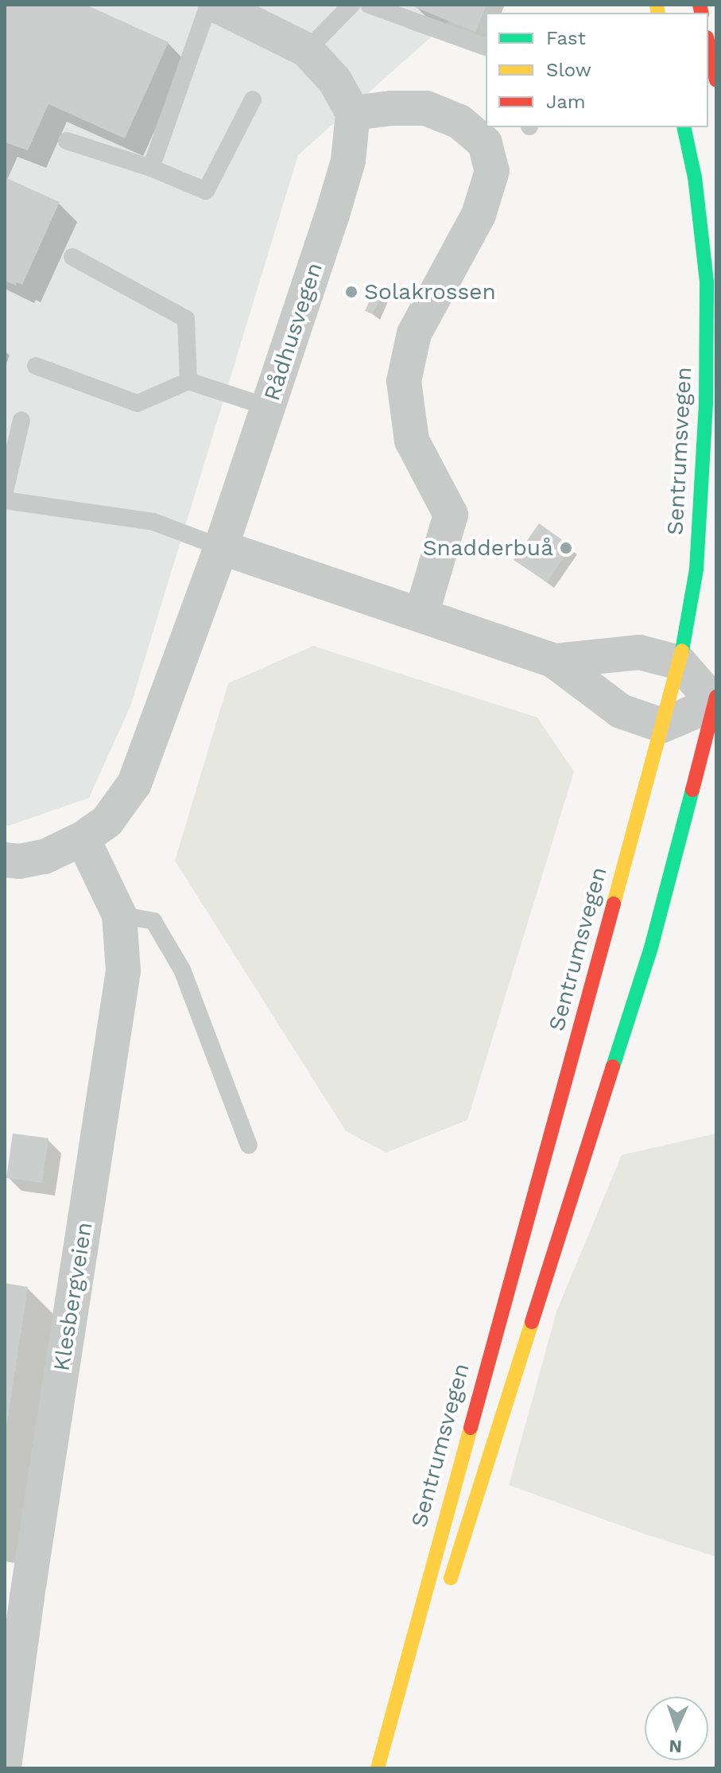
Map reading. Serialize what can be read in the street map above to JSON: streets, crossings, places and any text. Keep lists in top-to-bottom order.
{
  "streets": {
    "main road": ["Sentrumsvegen"],
    "street": ["Rådhusvegen", "Klesbergveien"]
  },
  "crossings": [
    ["Rådhusvegen", "Klesbergveien"]
  ],
  "places": ["Solakrossen", "Snadderbuå"],
  "legend": ["Fast", "Slow", "Jam"],
  "north": "bottom"
}
